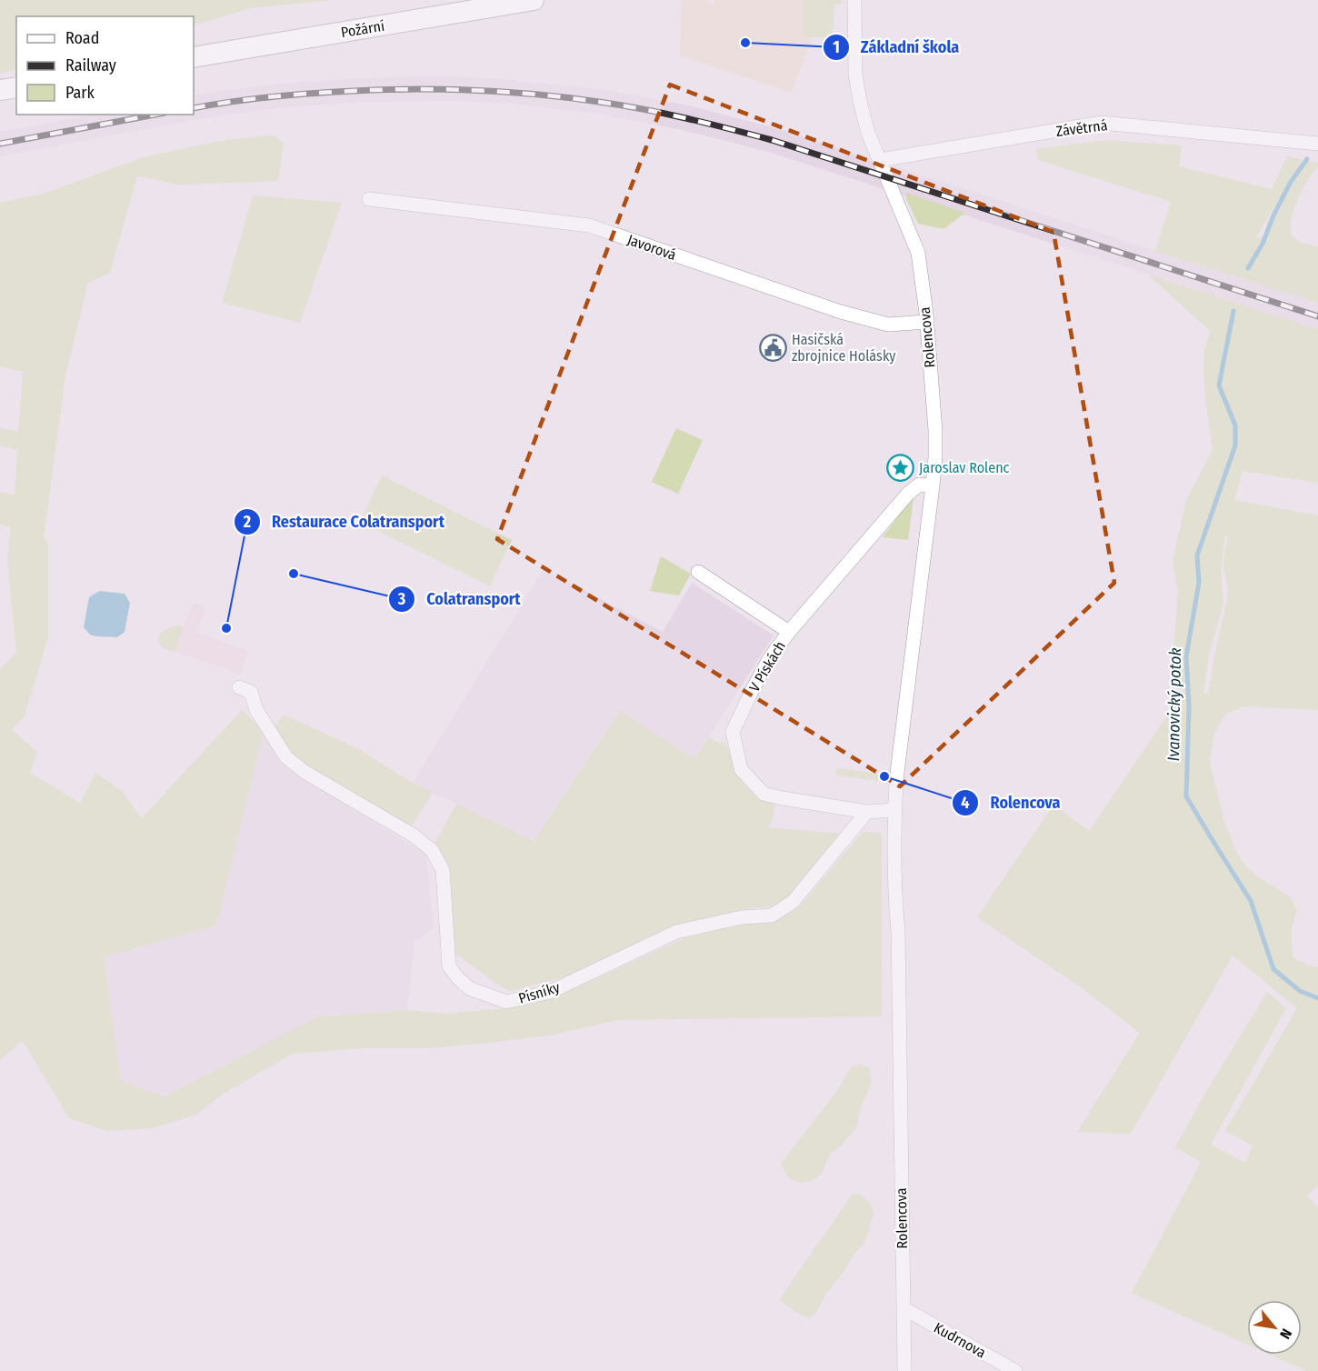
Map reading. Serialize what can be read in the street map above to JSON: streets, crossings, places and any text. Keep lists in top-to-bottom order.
{
  "streets": {
    "street": [
      "Požární",
      "Závětrná",
      "Javorová",
      "Rolencova",
      "V Pískách",
      "Písníky",
      "Kudrnova"
    ]
  },
  "crossings": [
    ["Závětrná", "Rolencova"],
    ["Javorová", "Rolencova"],
    ["Rolencova", "V Pískách"],
    ["Rolencova", "Kudrnova"],
    ["V Pískách", "Písníky"]
  ],
  "water": ["Ivanovický potok"],
  "places": {
    "other": [
      "Základní škola",
      "Colatransport",
      "Restaurace Colatransport",
      "Rolencova"
    ],
    "public building": ["Hasičská zbrojnice Holásky"],
    "place": ["Jaroslav Rolenc"]
  },
  "legend": ["Road", "Railway", "Park"],
  "north": "bottom right"
}
